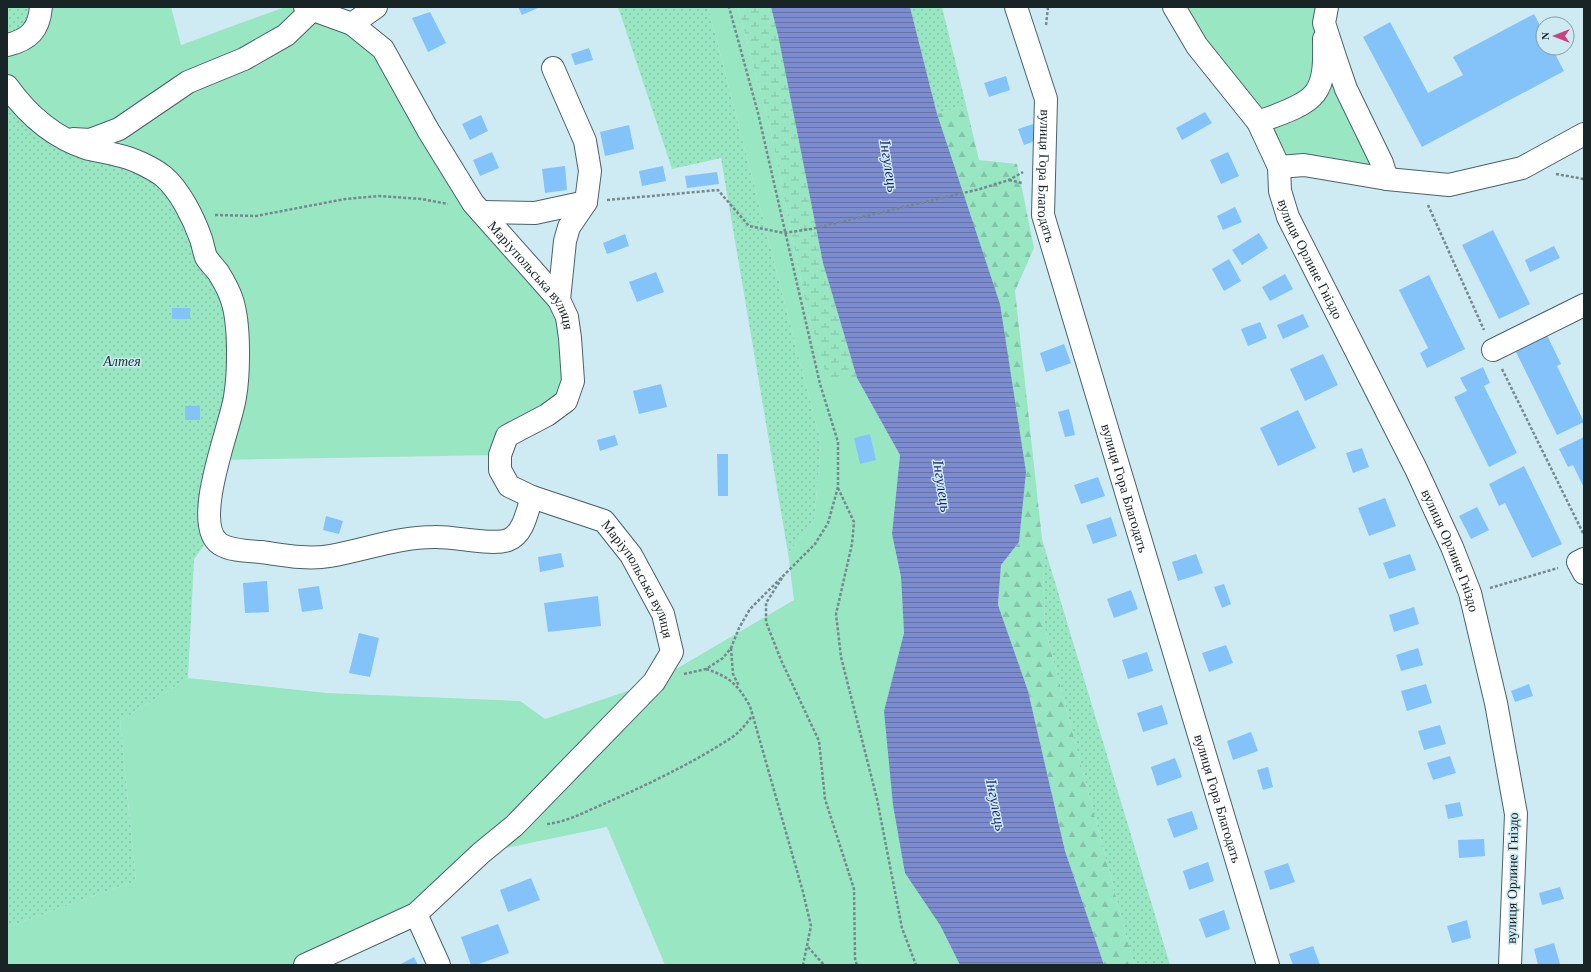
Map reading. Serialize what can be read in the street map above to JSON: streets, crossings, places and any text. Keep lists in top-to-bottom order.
{
  "streets": {
    "street": ["вулиця Гора Благодать", "вулиця Орлине Гніздо", "Маріупольська вулиця"]
  },
  "water": ["Інгулець"],
  "parks": ["Алтея"],
  "north": "left"
}
